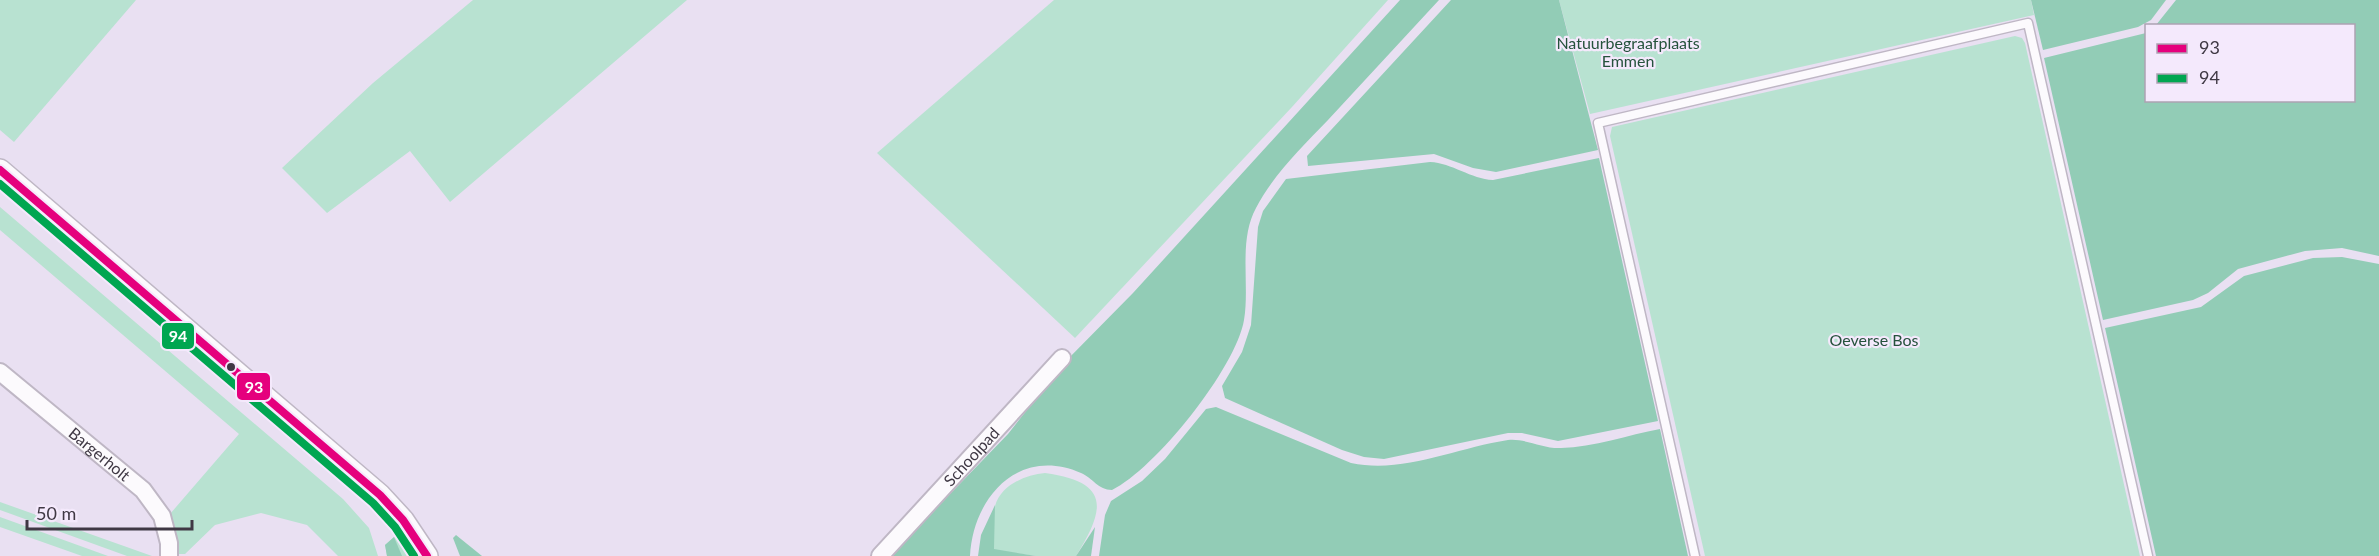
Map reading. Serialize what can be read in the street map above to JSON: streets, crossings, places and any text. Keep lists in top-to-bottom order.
{
  "streets": {
    "street": ["Bargerholt", "Schoolpad"]
  },
  "parks": ["Natuurbegraafplaats Emmen", "Oeverse Bos"],
  "lines": ["transit line 93", "transit line 94"],
  "legend": ["93", "94"],
  "scale_bar": "50 m"
}
